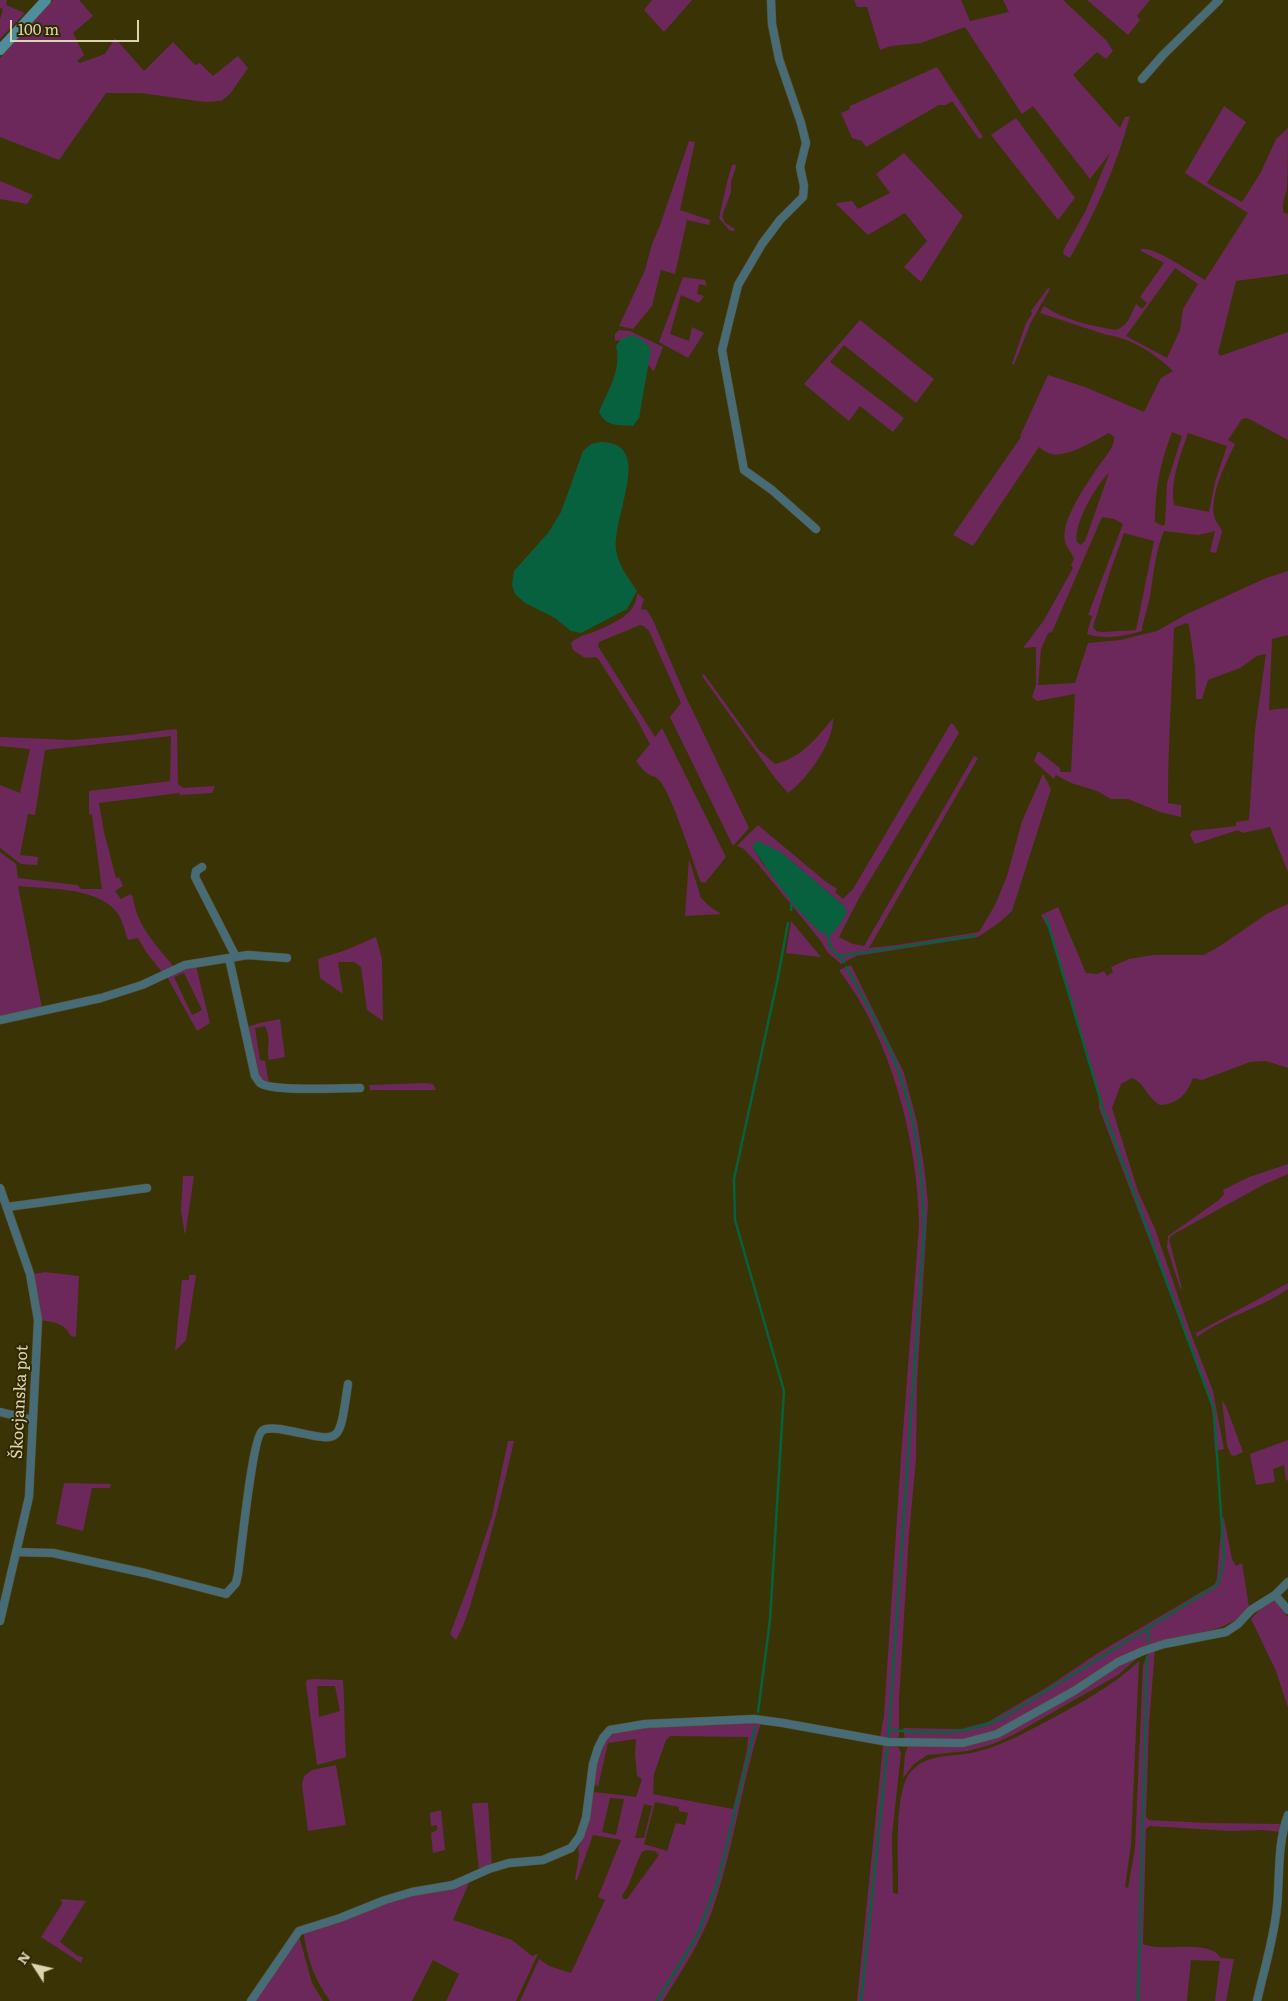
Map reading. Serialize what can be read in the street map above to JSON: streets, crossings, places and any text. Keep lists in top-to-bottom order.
{
  "streets": {
    "street": ["Škocjanska pot"]
  },
  "scale_bar": "100 m",
  "north": "top left"
}
